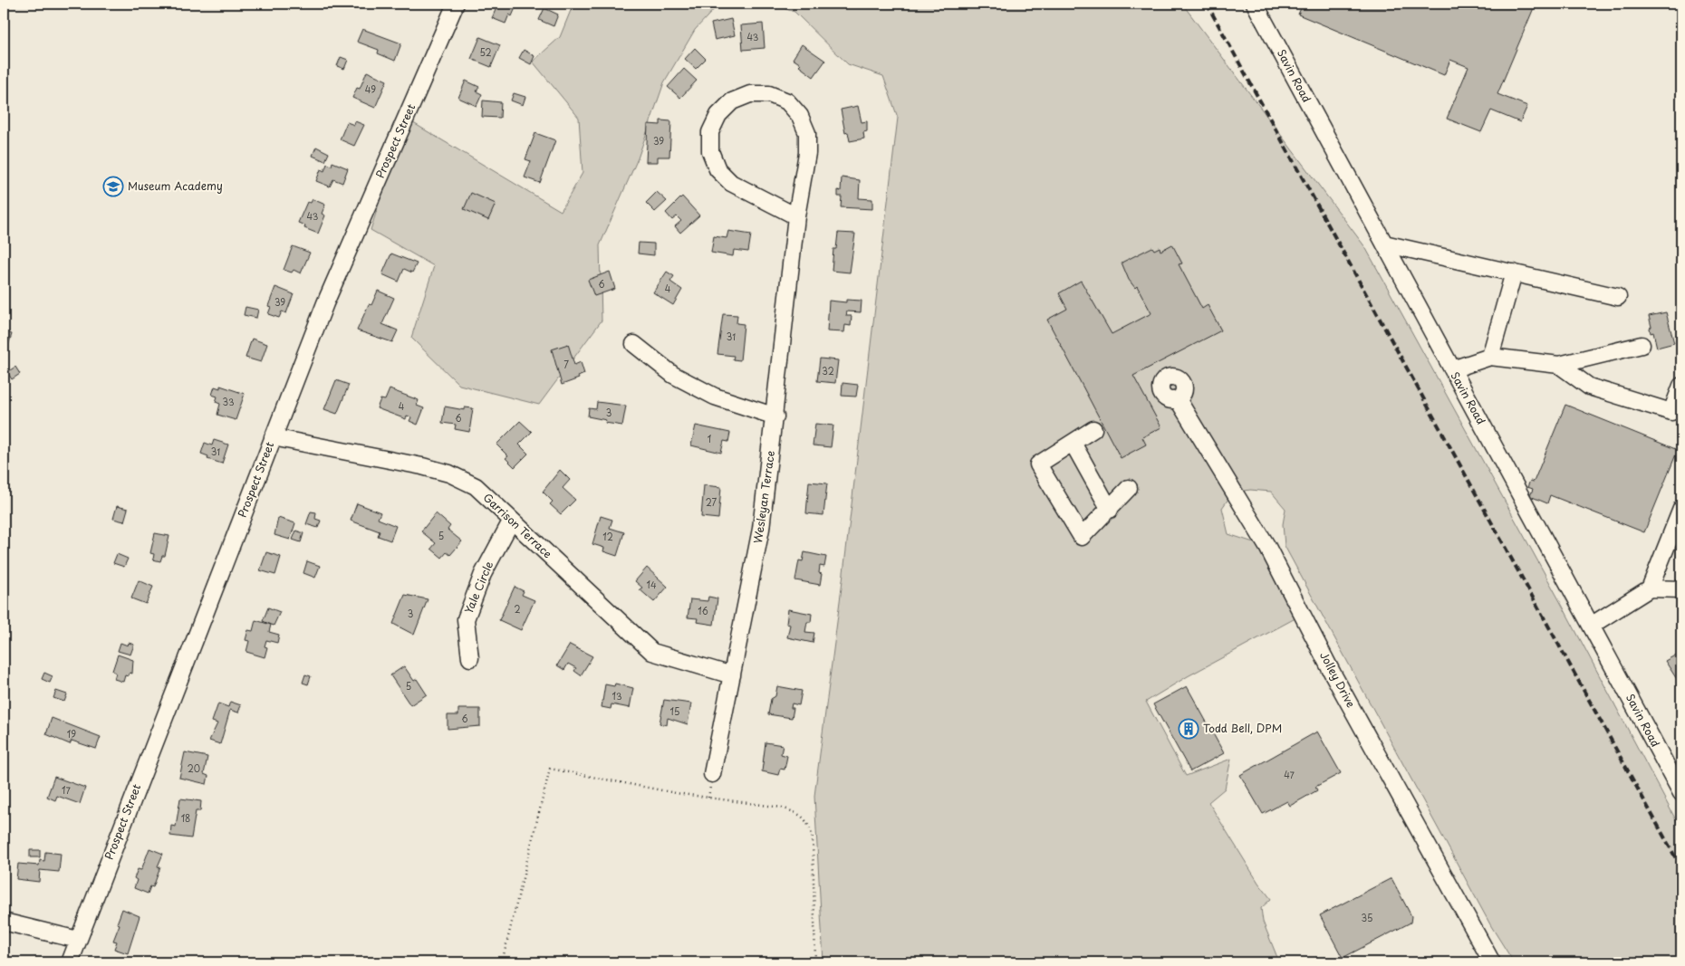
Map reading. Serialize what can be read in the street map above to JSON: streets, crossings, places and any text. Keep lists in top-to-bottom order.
{
  "streets": {
    "street": [
      "Savin Road",
      "Prospect Street",
      "Wesleyan Terrace",
      "Garrison Terrace",
      "Yale Circle",
      "Jolley Drive"
    ]
  },
  "crossings": [
    ["Prospect Street", "Garrison Terrace"],
    ["Wesleyan Terrace", "Garrison Terrace"],
    ["Garrison Terrace", "Yale Circle"]
  ],
  "places": {
    "school or university": ["Museum Academy"],
    "building": ["Todd Bell, DPM"]
  },
  "house_numbers": [
    "43",
    "52",
    "49",
    "39",
    "43",
    "6",
    "4",
    "39",
    "31",
    "7",
    "32",
    "33",
    "4",
    "3",
    "6",
    "1",
    "31",
    "27",
    "5",
    "12",
    "14",
    "2",
    "16",
    "3",
    "5",
    "13",
    "15",
    "6",
    "19",
    "20",
    "47",
    "17",
    "18",
    "35"
  ]
}
